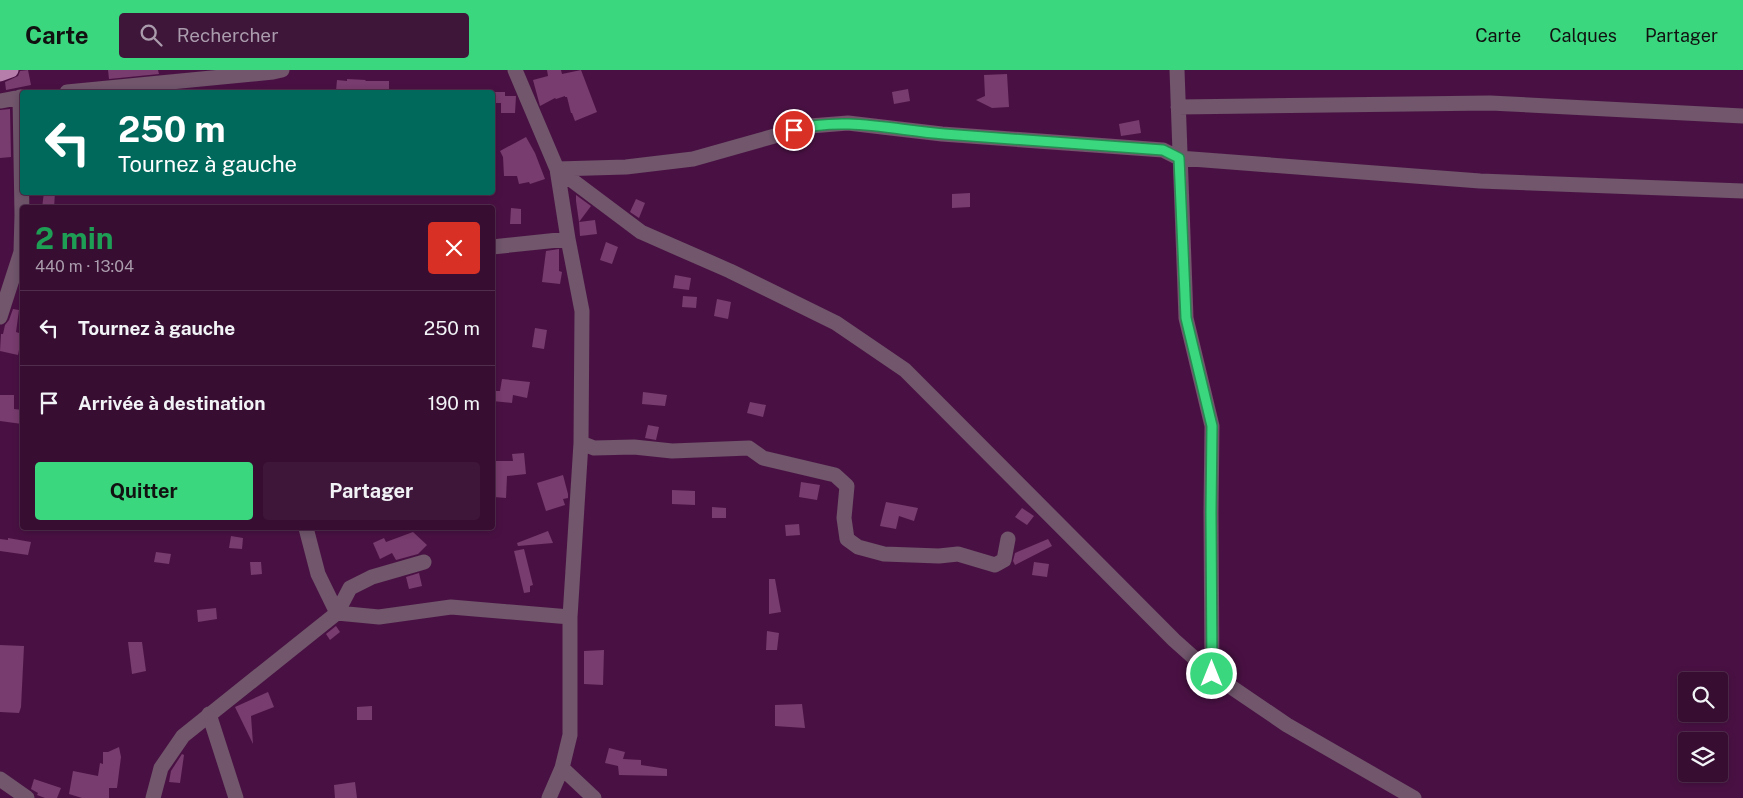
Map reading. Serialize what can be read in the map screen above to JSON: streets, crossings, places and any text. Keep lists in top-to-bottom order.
{
  "page": {
    "header": "Carte",
    "search": "Rechercher",
    "nav": ["Carte", "Calques", "Partager"],
    "turn": ["250 m", "Tournez à gauche"],
    "heading": ["2 min", "440 m · 13:04"],
    "list": [
      {
        "name": "Tournez à gauche",
        "value": "250 m"
      },
      {
        "name": "Arrivée à destination",
        "value": "190 m"
      }
    ],
    "buttons": ["Quitter", "Partager"]
  }
}
